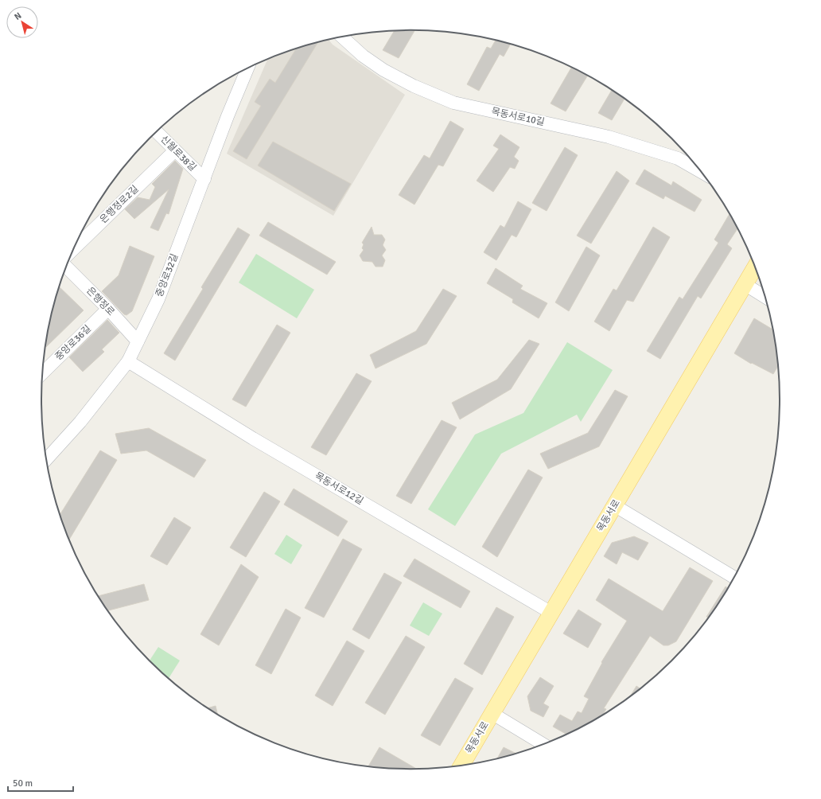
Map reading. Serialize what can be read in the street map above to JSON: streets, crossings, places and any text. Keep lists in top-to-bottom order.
{
  "streets": {
    "main road": ["목동서로"],
    "street": [
      "목동서로10길",
      "신월로38길",
      "은행정로2길",
      "중앙로32길",
      "은행정로",
      "중앙로36길",
      "목동서로12길"
    ]
  },
  "crossings": [
    ["신월로38길", "은행정로2길"],
    ["신월로38길", "중앙로32길"],
    ["중앙로32길", "은행정로"],
    ["중앙로32길", "목동서로12길"],
    ["은행정로", "중앙로36길"],
    ["목동서로12길", "목동서로"]
  ],
  "scale_bar": "50 m",
  "north": "top left"
}
